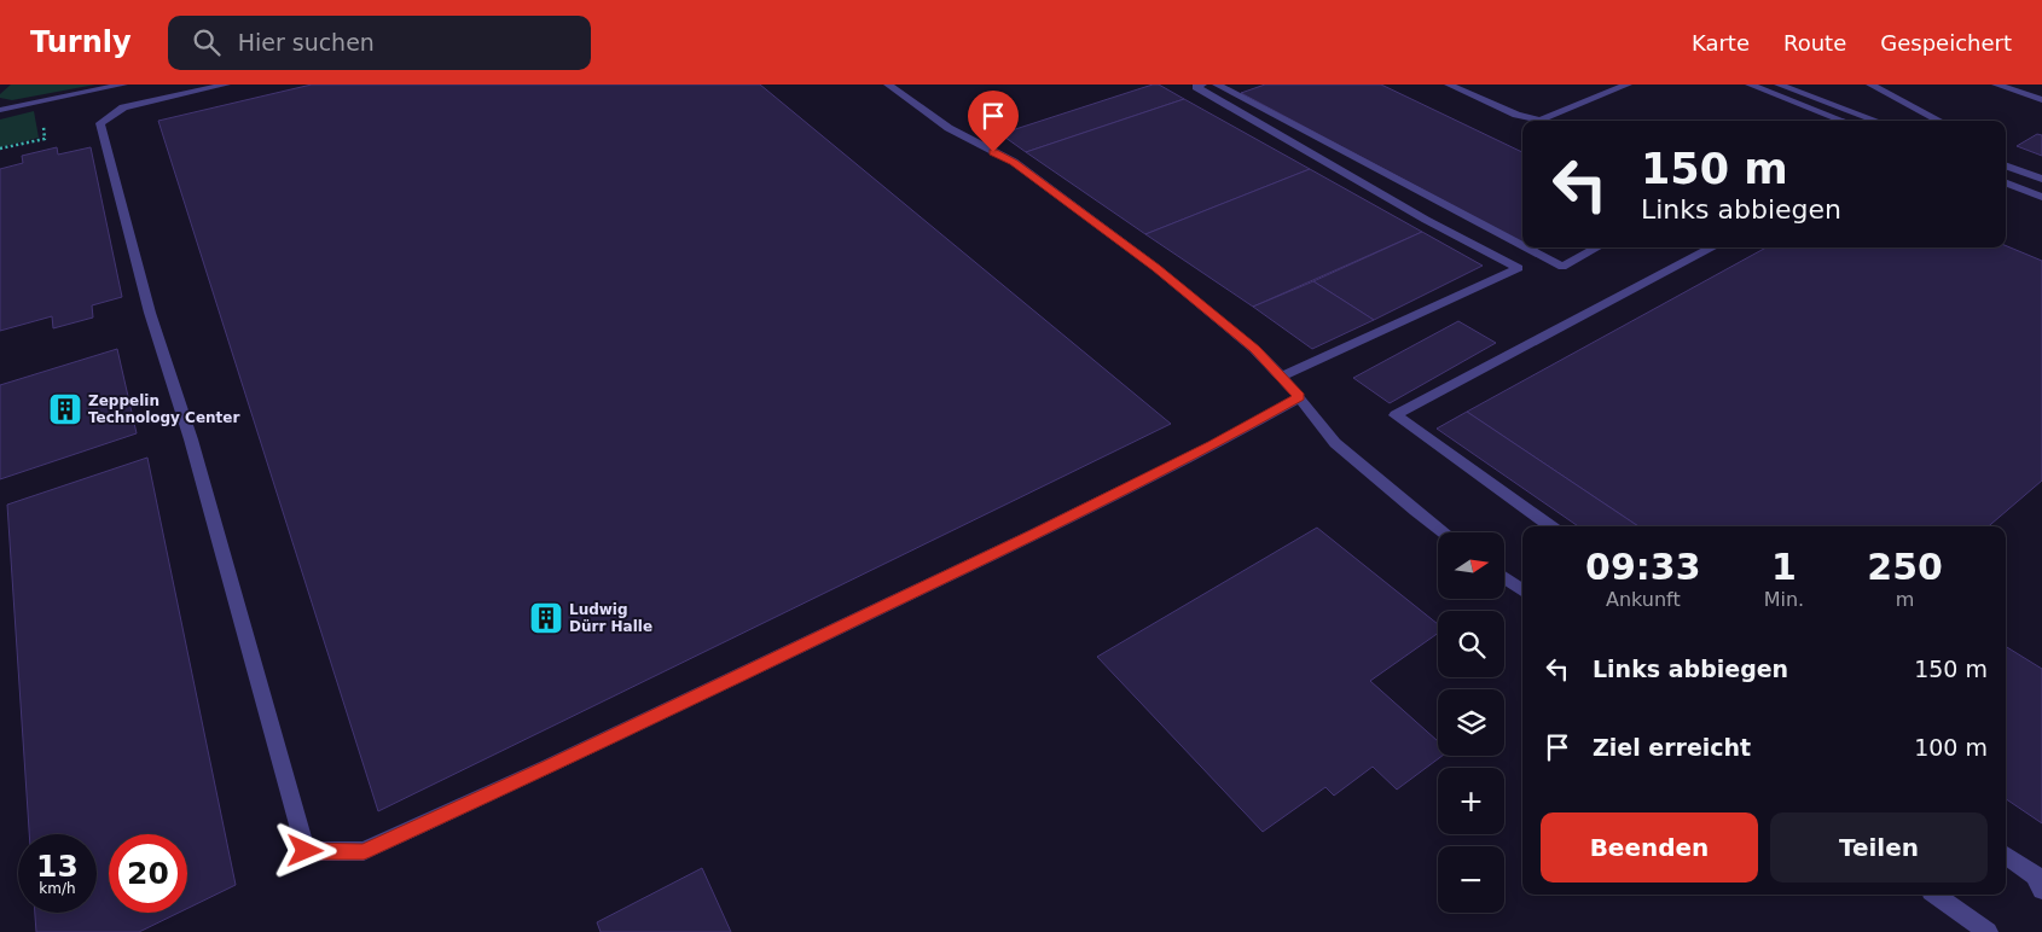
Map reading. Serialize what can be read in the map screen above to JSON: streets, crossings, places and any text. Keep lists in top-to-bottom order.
{
  "places": {
    "building": ["Zeppelin Technology Center", "Ludwig Dürr Halle"]
  },
  "north": "right",
  "page": {
    "header": "Turnly",
    "search": "Hier suchen",
    "nav": ["Karte", "Route", "Gespeichert"],
    "turn": ["150 m", "Links abbiegen"],
    "eta": [
      "09:33",
      "Ankunft",
      "1",
      "Min.",
      "250",
      "m"
    ],
    "map_buttons": ["+", "−"],
    "list": [
      {
        "name": "Links abbiegen",
        "value": "150 m"
      },
      {
        "name": "Ziel erreicht",
        "value": "100 m"
      }
    ],
    "buttons": ["Beenden", "Teilen"],
    "speed": "13 km/h",
    "limit": "20"
  }
}
